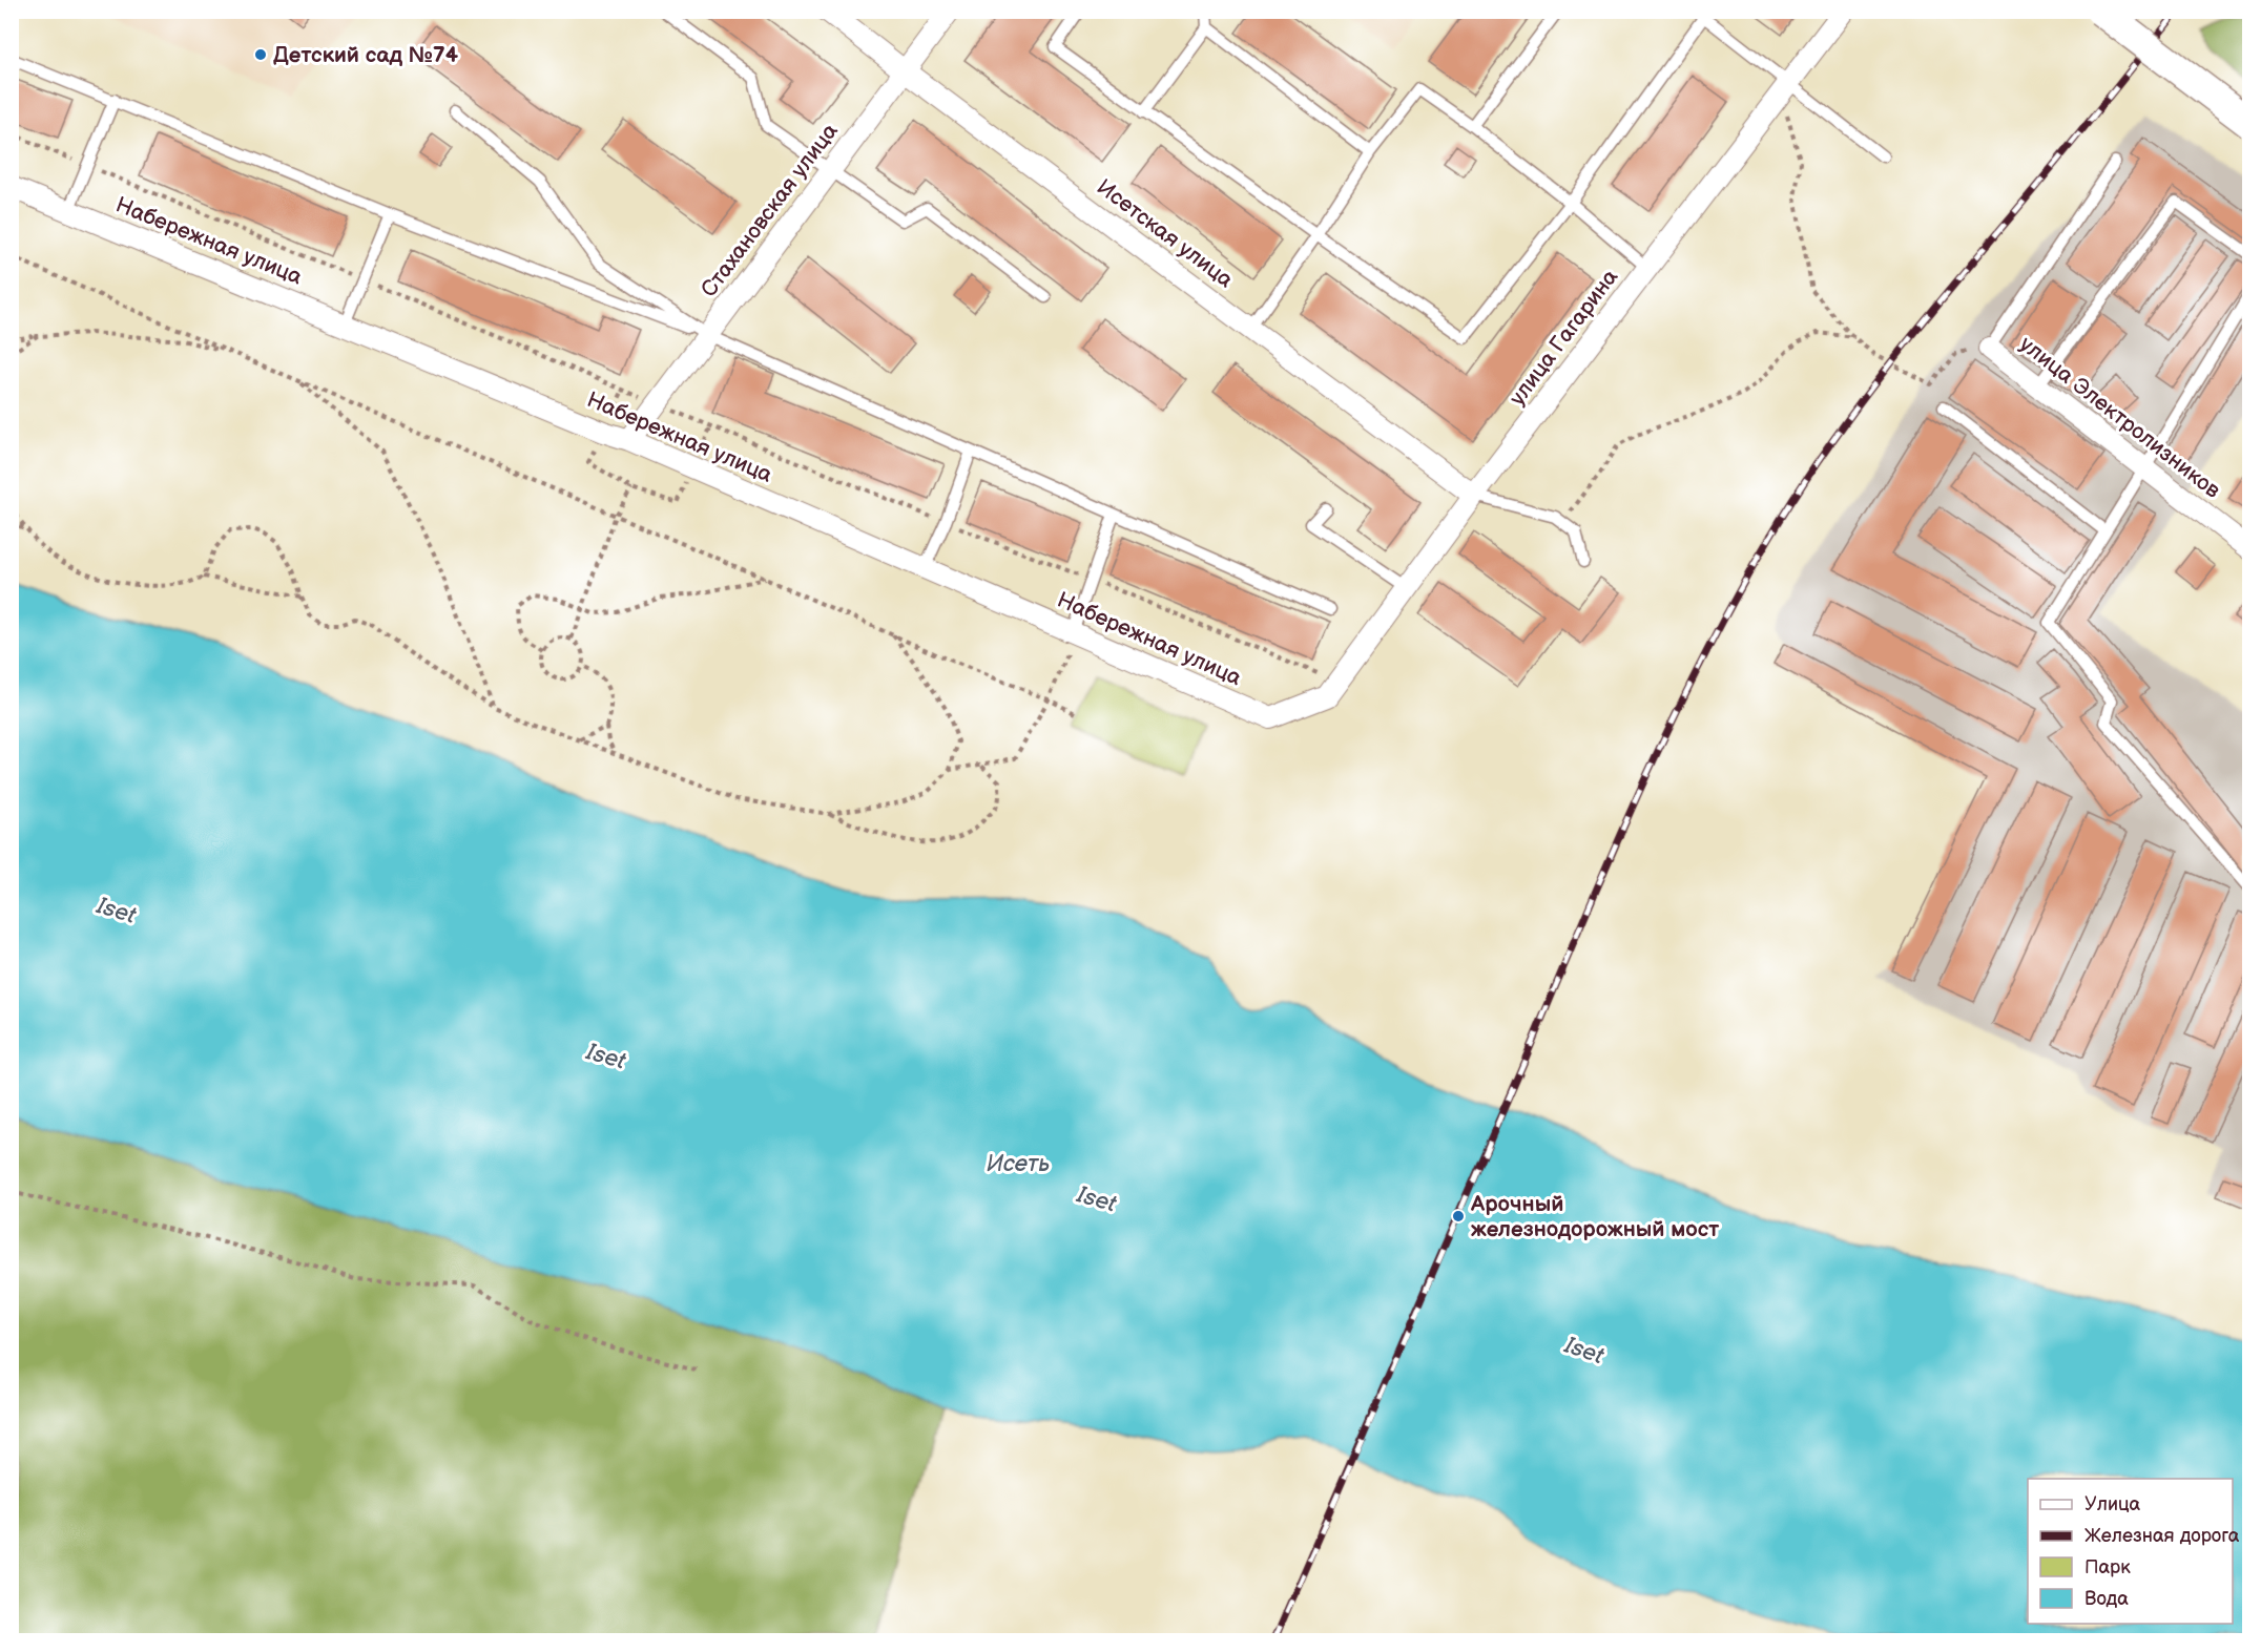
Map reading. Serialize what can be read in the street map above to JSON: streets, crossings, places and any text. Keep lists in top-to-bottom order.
{
  "streets": {
    "street": [
      "Стахановская улица",
      "Исетская улица",
      "Набережная улица",
      "улица Гагарина",
      "улица Электролизников"
    ]
  },
  "crossings": [
    ["Стахановская улица", "Исетская улица"],
    ["Стахановская улица", "Набережная улица"],
    ["Исетская улица", "улица Гагарина"],
    ["Набережная улица", "улица Гагарина"]
  ],
  "water": ["Iset", "Исеть"],
  "places": ["Детский сад №74", "Арочный железнодорожный мост"],
  "legend": [
    "Улица",
    "Железная дорога",
    "Парк",
    "Вода"
  ]
}
